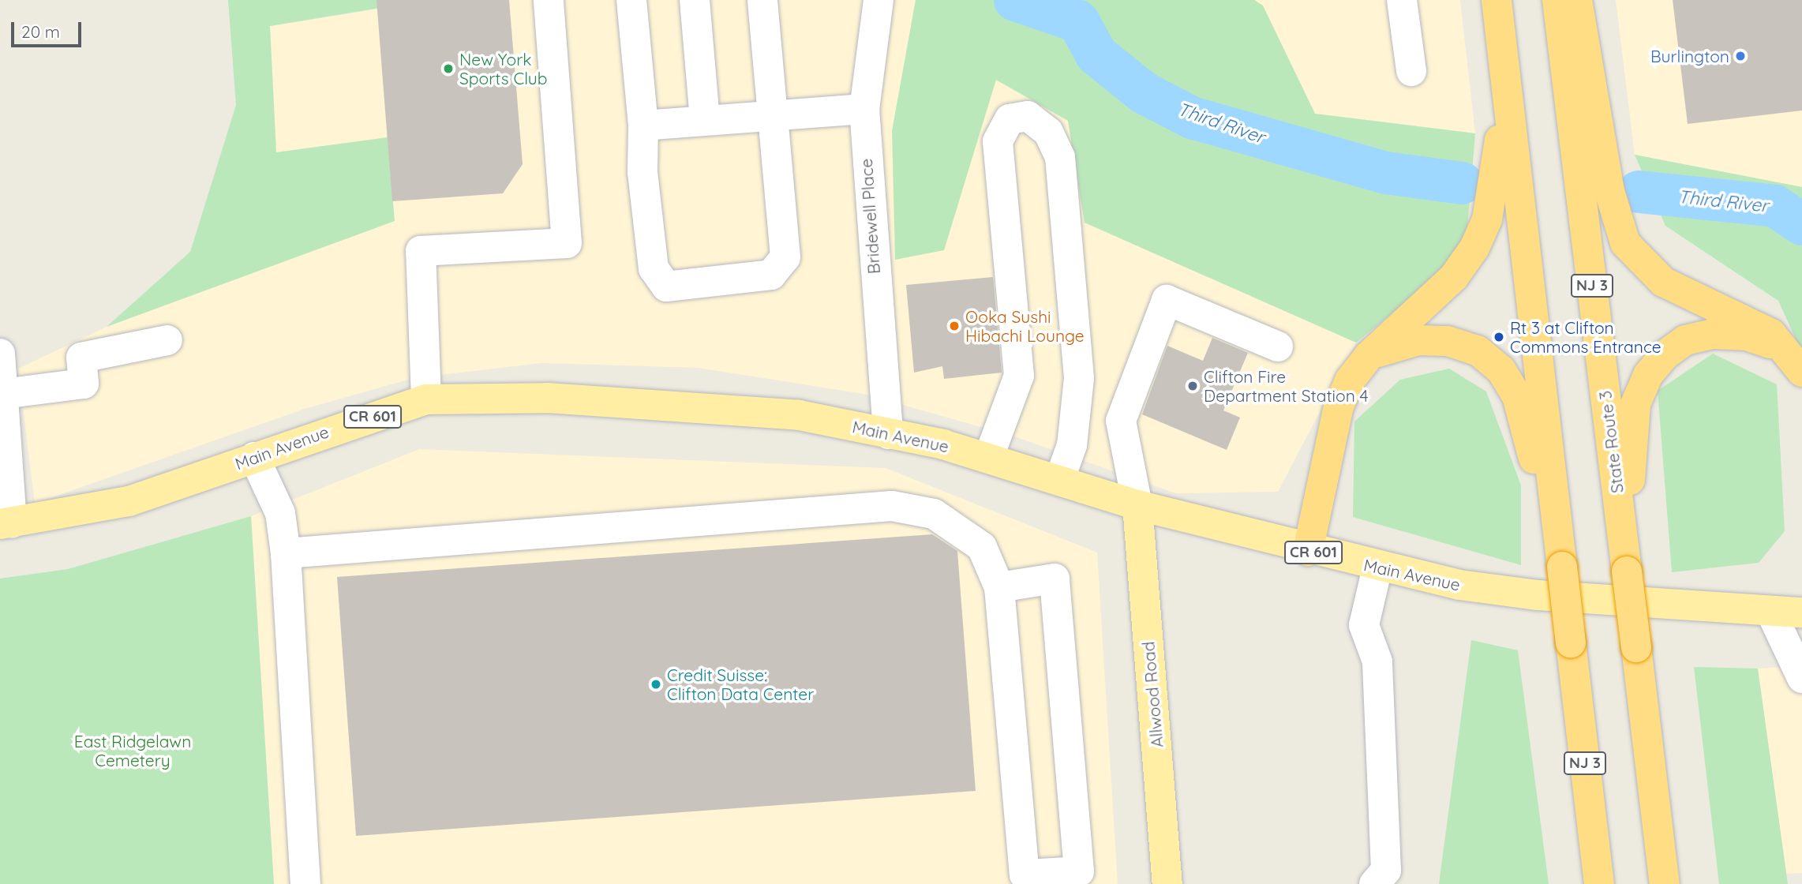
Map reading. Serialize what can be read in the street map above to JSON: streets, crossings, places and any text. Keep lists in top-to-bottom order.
{
  "streets": {
    "highway": ["NJ 3", "State Route 3"],
    "main road": ["CR 601", "Main Avenue", "Allwood Road"],
    "street": ["Bridewell Place"]
  },
  "crossings": [
    ["Bridewell Place", "Main Avenue"],
    ["Main Avenue", "Allwood Road"]
  ],
  "water": ["Third River"],
  "parks": ["East Ridgelawn Cemetery"],
  "places": [
    "Burlington",
    "New York Sports Club",
    "Ooka Sushi Hibachi Lounge",
    "Rt 3 at Clifton Commons Entrance",
    "Clifton Fire Department Station 4",
    "Credit Suisse: Clifton Data Center"
  ],
  "scale_bar": "20 m"
}
